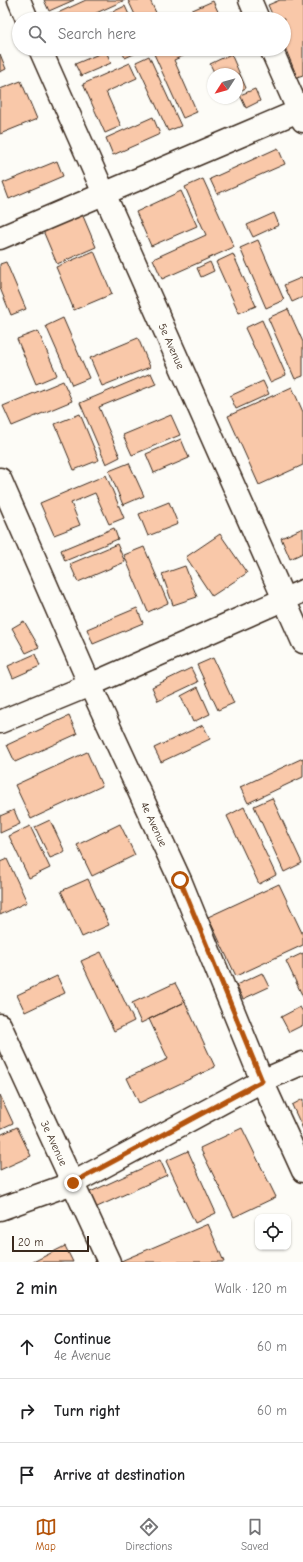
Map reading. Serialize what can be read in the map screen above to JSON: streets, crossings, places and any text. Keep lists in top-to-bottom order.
{
  "streets": {
    "street": ["5e Avenue", "4e Avenue", "3e Avenue"]
  },
  "scale_bar": "20 m",
  "north": "bottom left",
  "page": {
    "search": "Search here",
    "scale": "20 m",
    "heading": ["2 min", "Walk · 120 m"],
    "list": [
      ["Continue", "4e Avenue", "60 m"],
      ["Turn right", "60 m"],
      "Arrive at destination"
    ],
    "nav": ["Map", "Directions", "Saved"]
  }
}
